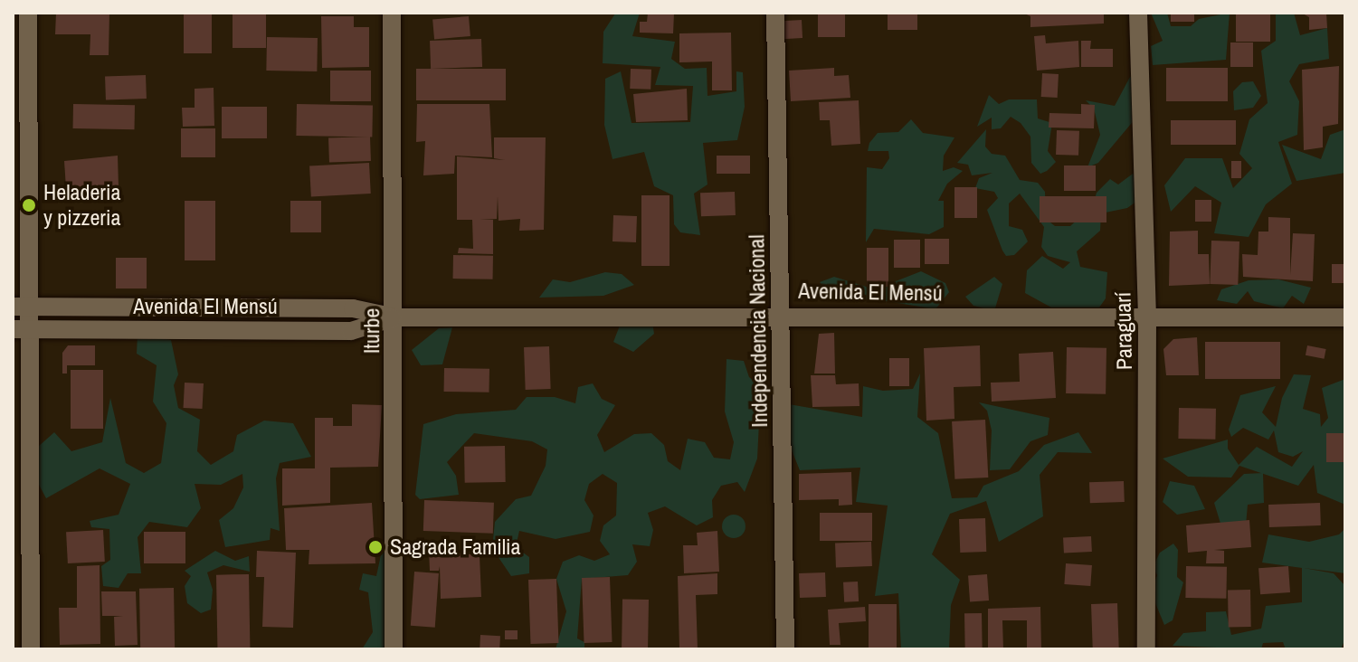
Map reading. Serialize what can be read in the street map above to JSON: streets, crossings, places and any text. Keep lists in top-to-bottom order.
{
  "streets": {
    "street": [
      "Avenida El Mensú",
      "Iturbe",
      "Independencia Nacional",
      "Paraguarí"
    ]
  },
  "crossings": [
    ["Avenida El Mensú", "Iturbe"],
    ["Avenida El Mensú", "Independencia Nacional"],
    ["Avenida El Mensú", "Paraguarí"]
  ],
  "places": ["Heladeria y pizzeria", "Sagrada Familia"]
}
